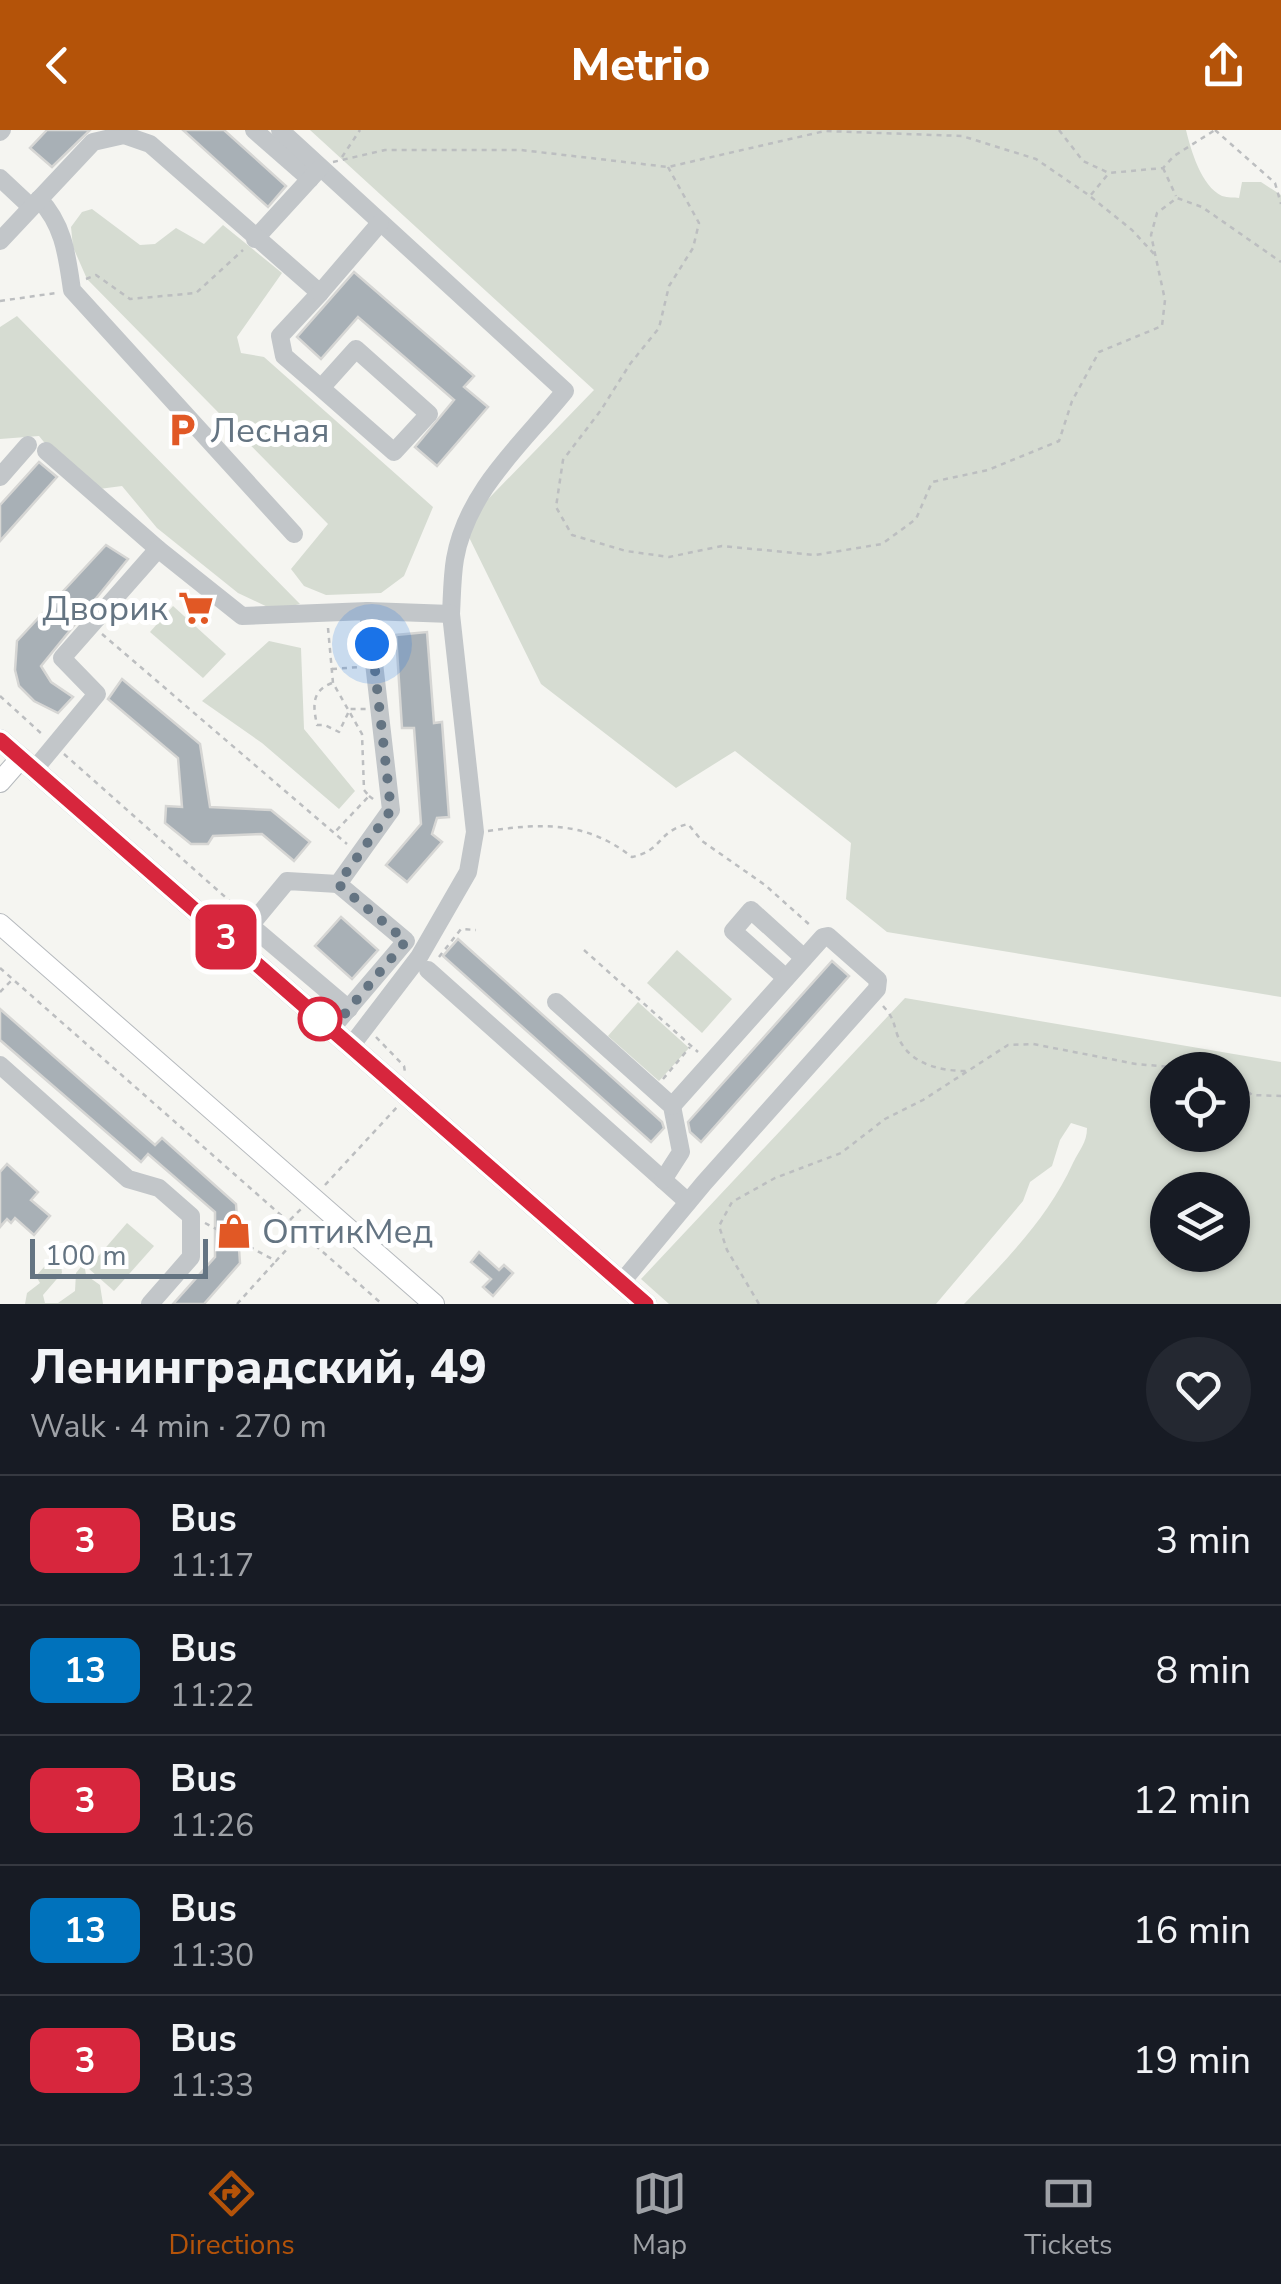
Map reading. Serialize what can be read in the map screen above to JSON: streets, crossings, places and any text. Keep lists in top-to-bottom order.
{
  "places": {
    "parking": ["Лесная"],
    "supermarket": ["Дворик"],
    "shop": ["ОптикМед"]
  },
  "lines": ["bus line 3"],
  "scale_bar": "100 m",
  "page": {
    "header": "Metrio",
    "on_map": "3",
    "scale": "100 m",
    "heading": ["Ленинградский, 49", "Walk · 4 min · 270 m"],
    "list": [
      {
        "mark": "3",
        "name": "Bus",
        "note": "11:17",
        "value": "3 min"
      },
      {
        "mark": "13",
        "name": "Bus",
        "note": "11:22",
        "value": "8 min"
      },
      {
        "mark": "3",
        "name": "Bus",
        "note": "11:26",
        "value": "12 min"
      },
      {
        "mark": "13",
        "name": "Bus",
        "note": "11:30",
        "value": "16 min"
      },
      {
        "mark": "3",
        "name": "Bus",
        "note": "11:33",
        "value": "19 min"
      }
    ],
    "tabs": ["Directions", "Map", "Tickets"]
  }
}
